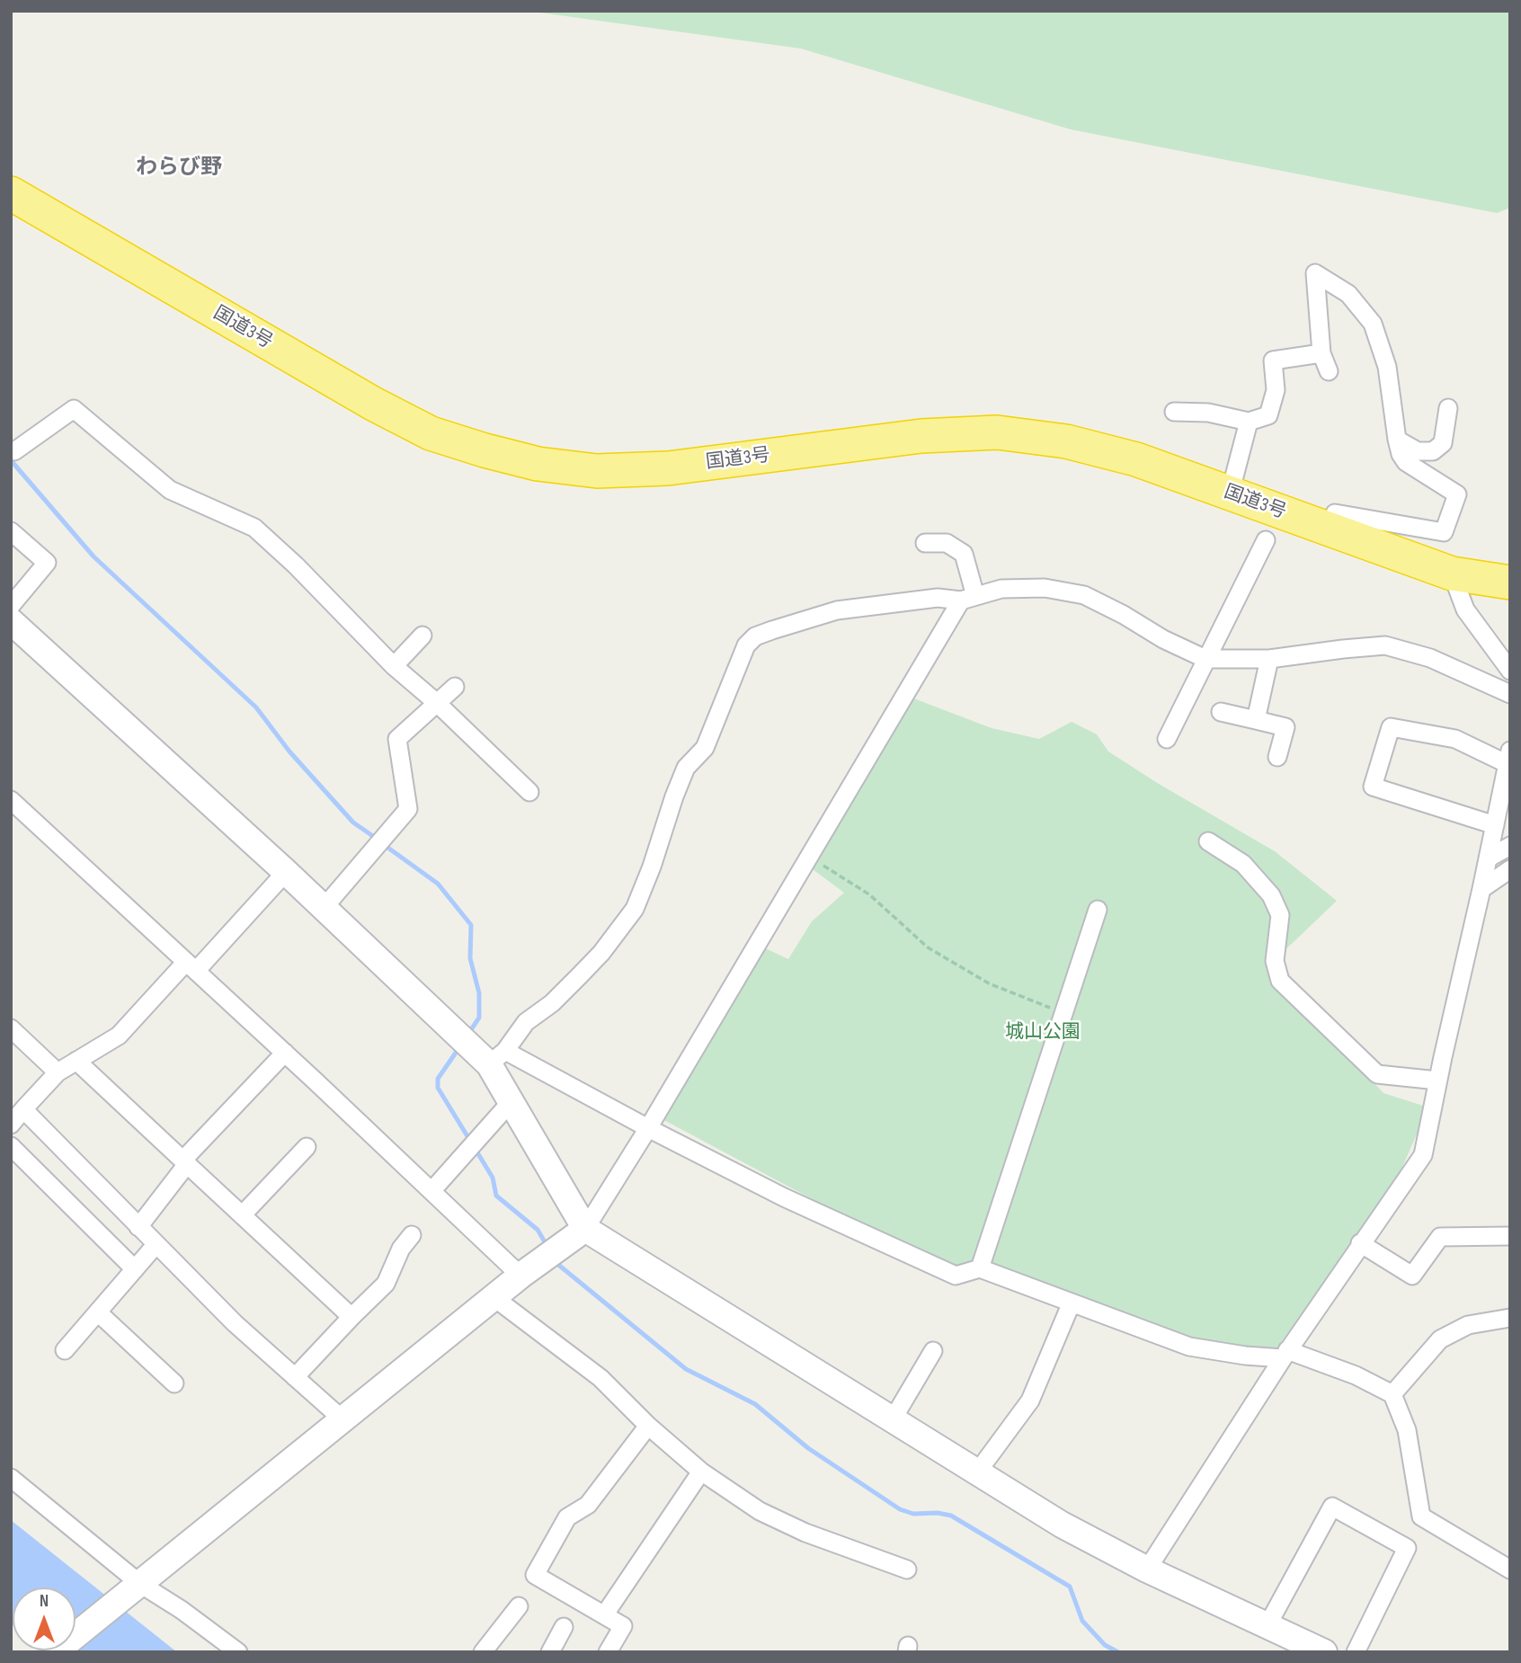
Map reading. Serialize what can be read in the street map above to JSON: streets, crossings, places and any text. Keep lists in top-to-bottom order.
{
  "streets": {
    "highway": ["国道3号"]
  },
  "districts": ["わらび野"],
  "parks": ["城山公園"],
  "north": "top"
}
